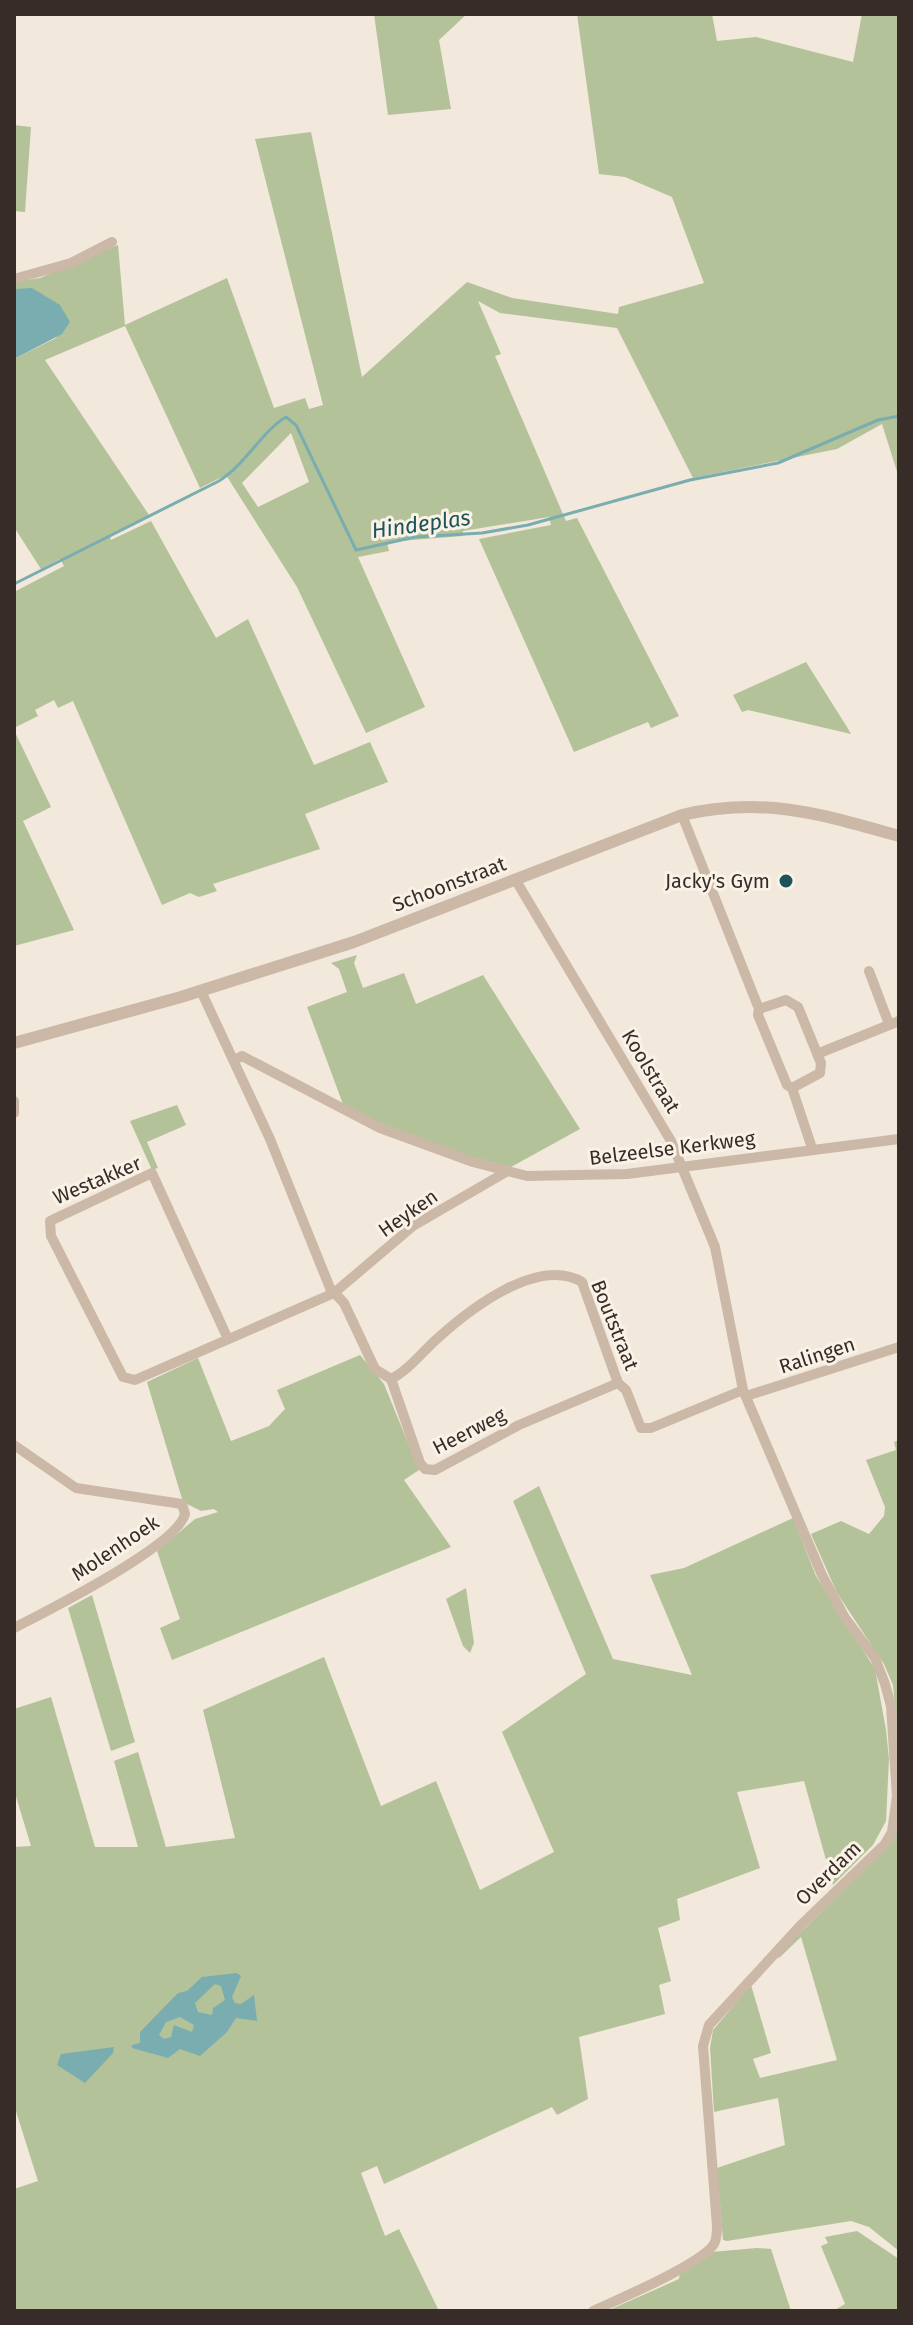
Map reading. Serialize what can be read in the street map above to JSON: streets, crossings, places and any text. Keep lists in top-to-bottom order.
{
  "streets": {
    "street": [
      "Schoonstraat",
      "Koolstraat",
      "Belzeelse Kerkweg",
      "Westakker",
      "Heyken",
      "Boutstraat",
      "Ralingen",
      "Heerweg",
      "Molenhoek",
      "Overdam"
    ]
  },
  "crossings": [
    ["Schoonstraat", "Koolstraat"],
    ["Koolstraat", "Belzeelse Kerkweg"],
    ["Koolstraat", "Boutstraat"],
    ["Koolstraat", "Ralingen"],
    ["Koolstraat", "Overdam"],
    ["Belzeelse Kerkweg", "Heyken"],
    ["Boutstraat", "Ralingen"],
    ["Boutstraat", "Heerweg"],
    ["Boutstraat", "Overdam"],
    ["Ralingen", "Overdam"]
  ],
  "water": ["Hindeplas"],
  "places": ["Jacky's Gym"]
}
